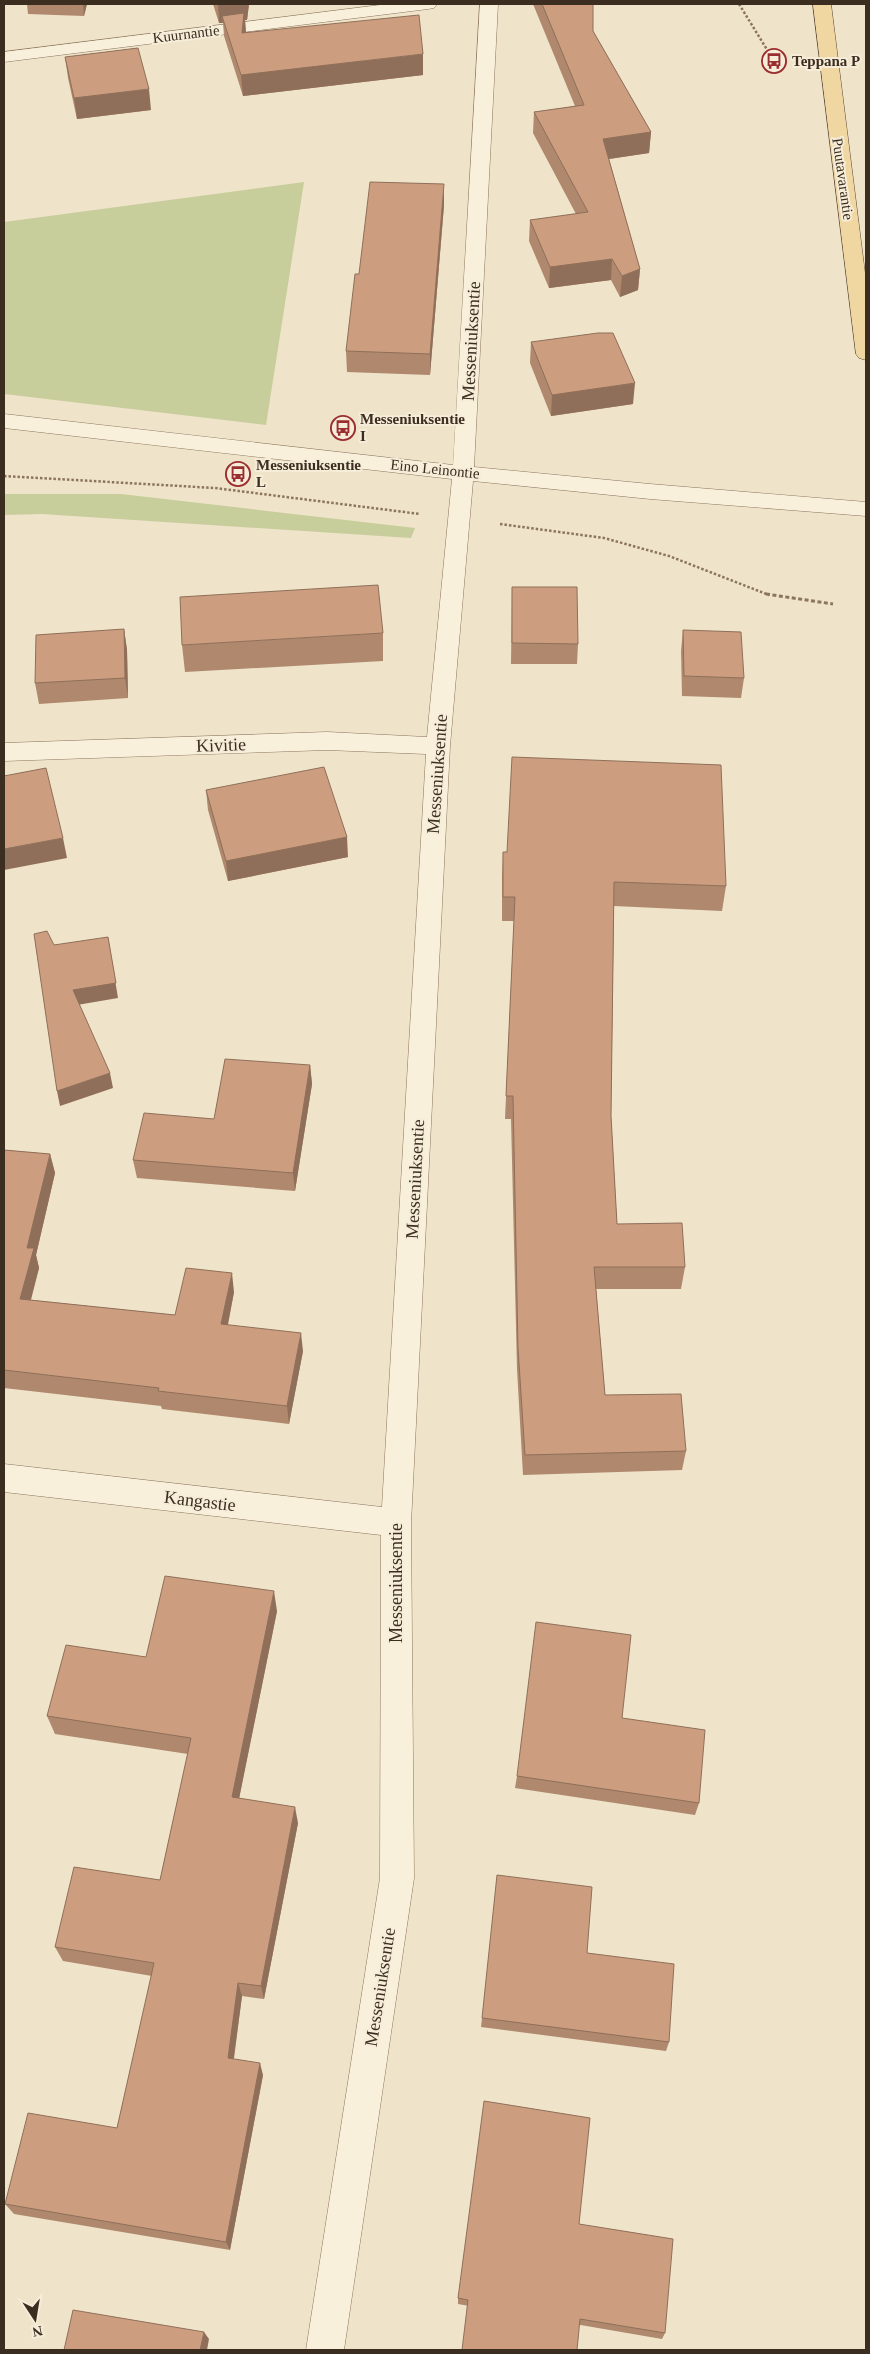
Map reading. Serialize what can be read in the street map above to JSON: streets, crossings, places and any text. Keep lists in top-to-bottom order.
{
  "streets": {
    "main road": ["Puutavarantie"],
    "street": [
      "Kuurnantie",
      "Messeniuksentie",
      "Eino Leinontie",
      "Kivitie",
      "Kangastie"
    ]
  },
  "crossings": [
    ["Messeniuksentie", "Eino Leinontie"],
    ["Messeniuksentie", "Kivitie"],
    ["Messeniuksentie", "Kangastie"]
  ],
  "places": {
    "bus stop": ["Teppana P", "Messeniuksentie I", "Messeniuksentie L"]
  },
  "north": "bottom"
}
